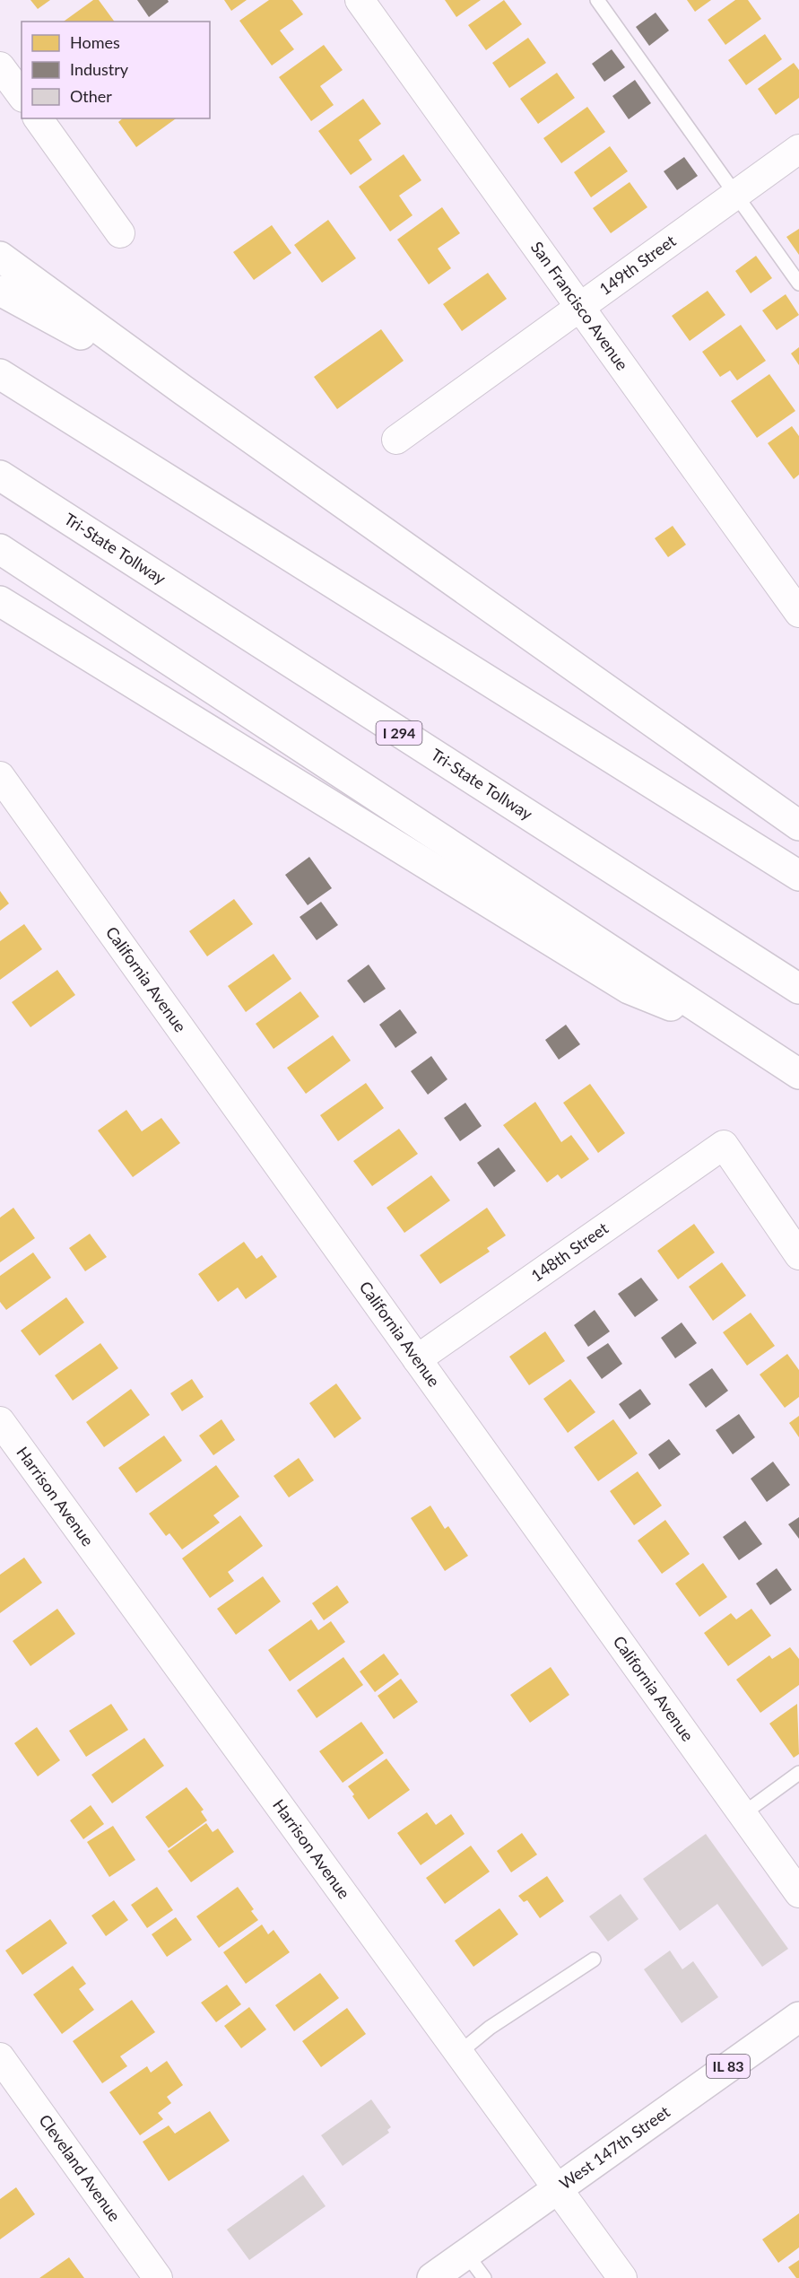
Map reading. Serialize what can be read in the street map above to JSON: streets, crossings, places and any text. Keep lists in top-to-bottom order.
{
  "streets": {
    "main road": [
      "Tri-State Tollway",
      "I 294",
      "IL 83",
      "West 147th Street"
    ],
    "street": [
      "149th Street",
      "San Francisco Avenue",
      "California Avenue",
      "148th Street",
      "Harrison Avenue",
      "Cleveland Avenue"
    ]
  },
  "crossings": [
    ["149th Street", "San Francisco Avenue"],
    ["California Avenue", "148th Street"],
    ["Harrison Avenue", "West 147th Street"]
  ],
  "legend": ["Homes", "Industry", "Other"]
}
